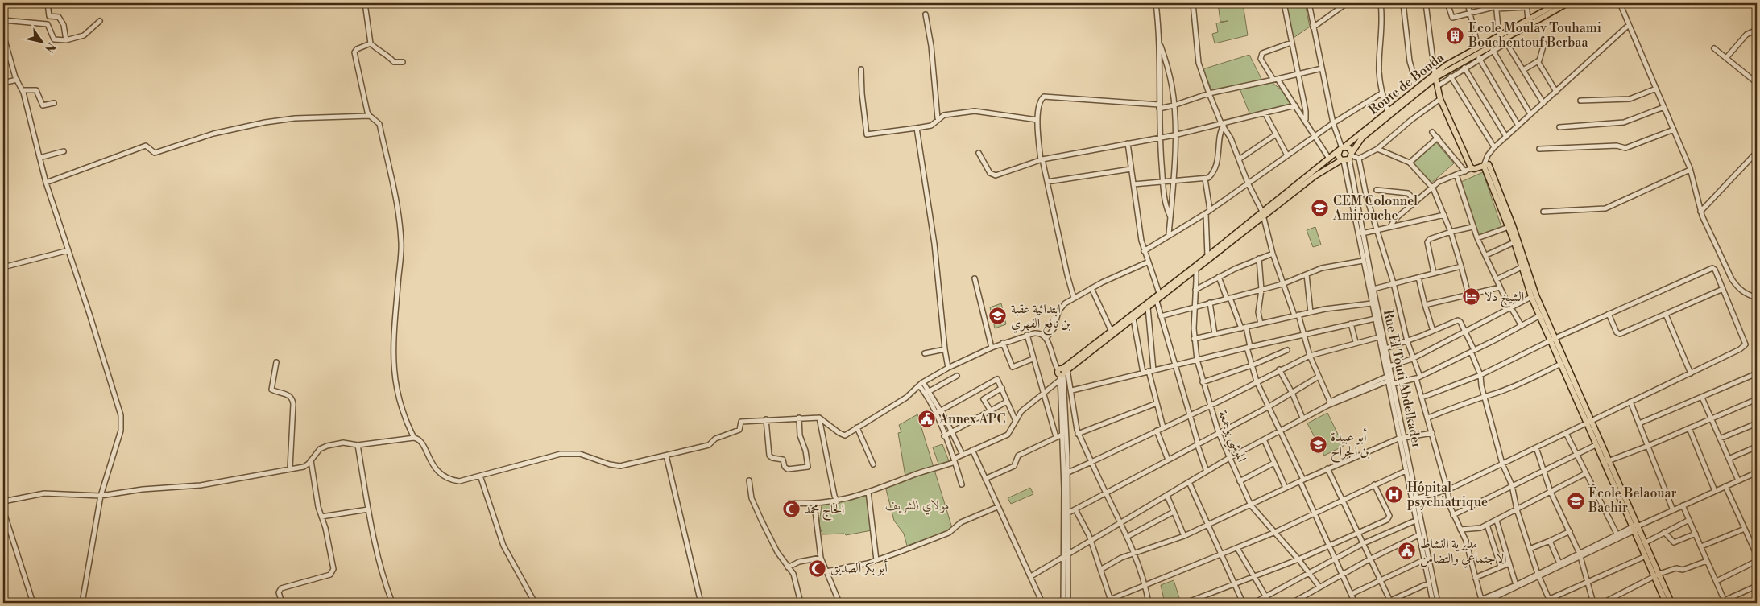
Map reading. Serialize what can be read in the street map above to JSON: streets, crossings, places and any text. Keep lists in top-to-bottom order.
{
  "streets": {
    "main road": ["Route de Bouda"],
    "street": ["Rue El Touti Abdelkader", "الموشي بوجمعة"]
  },
  "crossings": [
    ["Route de Bouda", "Rue El Touti Abdelkader"]
  ],
  "parks": ["مولاي الشريف"],
  "places": {
    "building": ["Ecole Moulay Touhami Bouchentouf Berbaa"],
    "school or university": [
      "CEM Colonnel Amirouche",
      "ابتدائية عقبة بن نافع الفهري",
      "أبو عبيدة بن الجراح",
      "École Belaouar Bachir"
    ],
    "hotel": ["الشيخ دلا"],
    "public building": ["Annex APC", "مديرية النشاط الاجتماعي والتضامن"],
    "hospital": ["Hôpital psychiatrique"],
    "mosque": ["الحاج محمد", "أبو بكر الصديق"]
  },
  "north": "bottom right"
}
